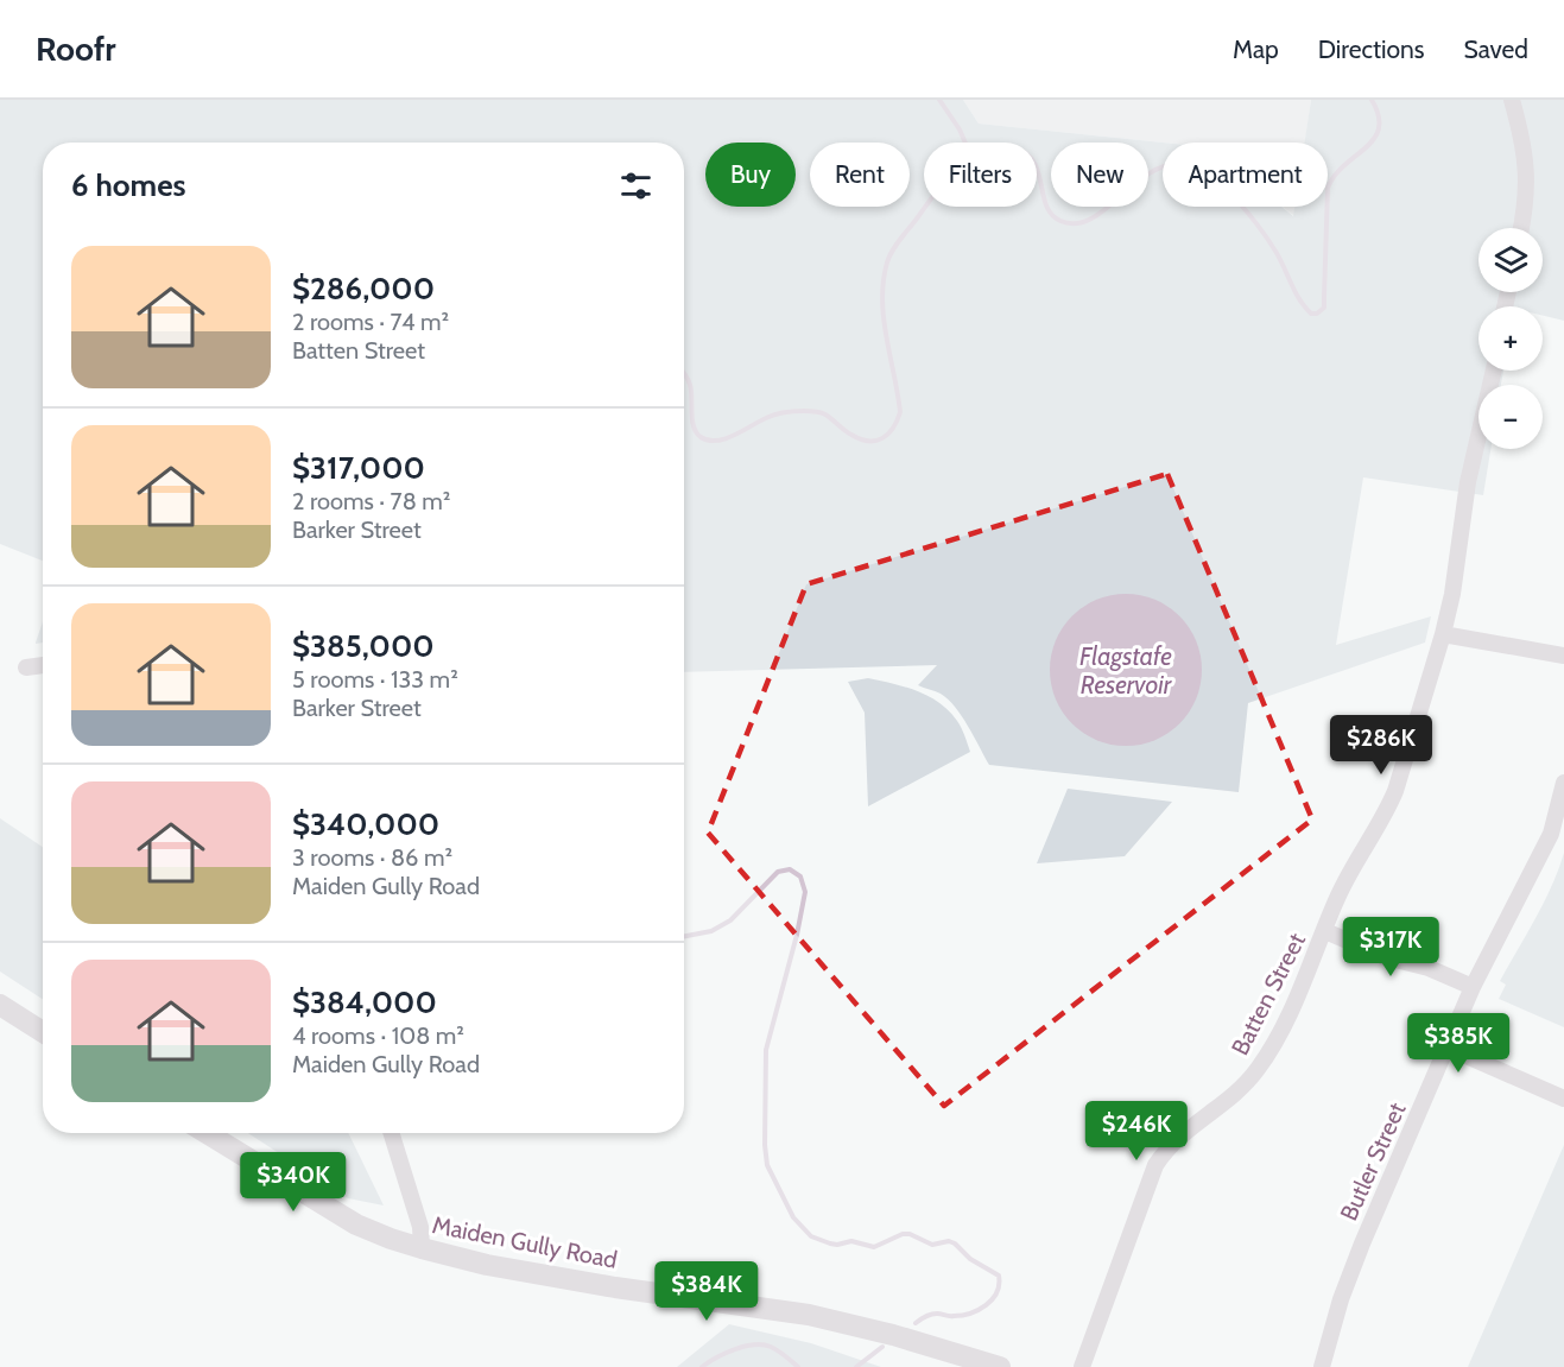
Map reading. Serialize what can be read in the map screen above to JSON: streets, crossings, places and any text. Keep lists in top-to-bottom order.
{
  "streets": {
    "street": ["Batten Street", "Butler Street", "Maiden Gully Road"]
  },
  "water": ["Flagstafe Reservoir"],
  "page": {
    "header": "Roofr",
    "nav": ["Map", "Directions", "Saved"],
    "chip": [
      "Buy",
      "Rent",
      "Filters",
      "New",
      "Apartment"
    ],
    "heading": "6 homes",
    "map_buttons": ["+", "−"],
    "list": [
      {
        "name": "$286,000",
        "note": "2 rooms · 74 m² · Batten Street"
      },
      {
        "name": "$317,000",
        "note": "2 rooms · 78 m² · Barker Street"
      },
      {
        "name": "$385,000",
        "note": "5 rooms · 133 m² · Barker Street"
      },
      {
        "name": "$340,000",
        "note": "3 rooms · 86 m² · Maiden Gully Road"
      },
      {
        "name": "$384,000",
        "note": "4 rooms · 108 m² · Maiden Gully Road"
      }
    ],
    "price": [
      "$286K",
      "$317K",
      "$385K",
      "$246K",
      "$340K",
      "$384K"
    ]
  }
}
